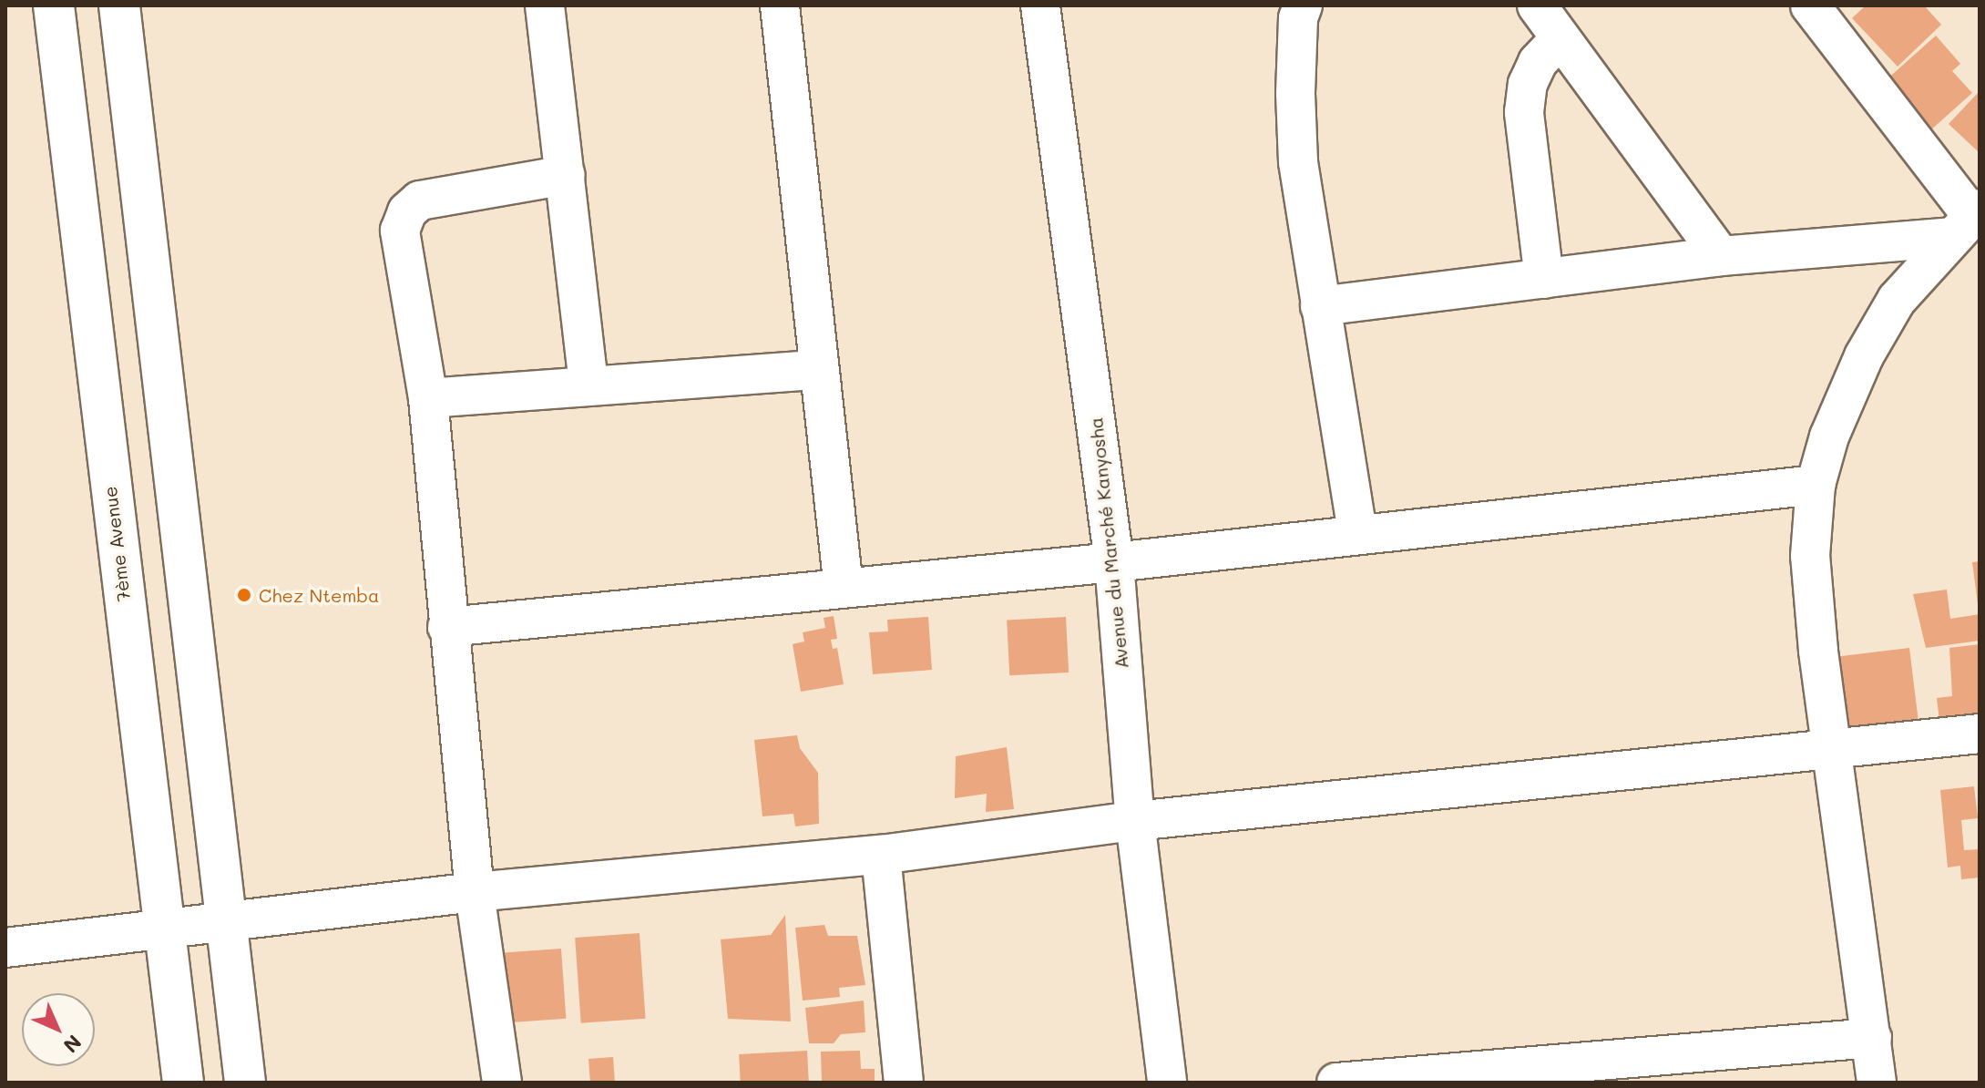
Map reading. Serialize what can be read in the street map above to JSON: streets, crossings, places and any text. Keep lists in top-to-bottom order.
{
  "streets": {
    "street": ["Avenue du Marché Kanyosha", "7ème Avenue"]
  },
  "places": ["Chez Ntemba"],
  "north": "bottom right"
}
